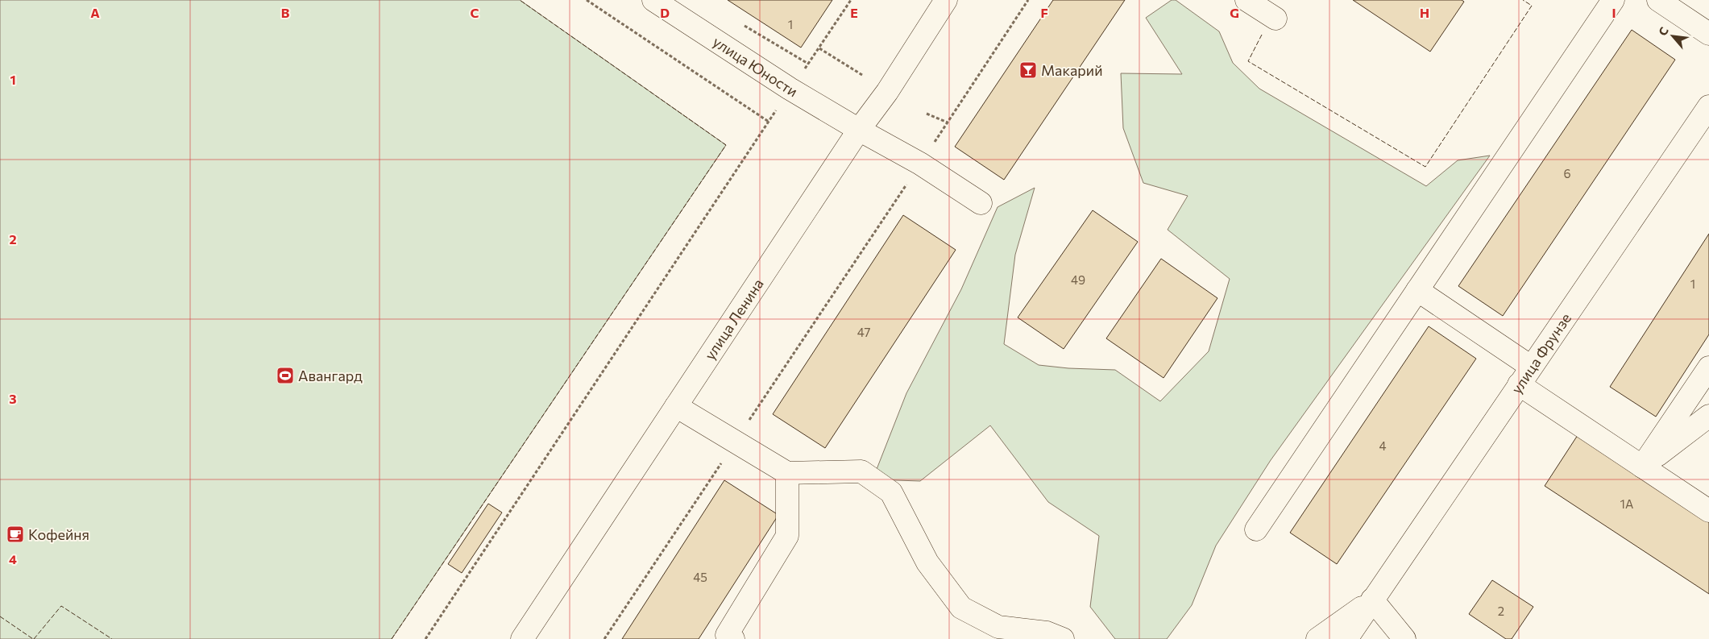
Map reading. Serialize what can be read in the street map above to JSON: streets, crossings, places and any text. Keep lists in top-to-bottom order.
{
  "streets": {
    "street": ["улица Юности", "улица Ленина", "улица Фрунзе"]
  },
  "crossings": [
    ["улица Юности", "улица Ленина"]
  ],
  "places": {
    "bar": ["Макарий"],
    "sports": ["Авангард"],
    "cafe": ["Кофейня"]
  },
  "house_numbers": [
    "1",
    "6",
    "49",
    "1",
    "47",
    "4",
    "1А",
    "45",
    "2"
  ],
  "north": "top left",
  "grid": {
    "columns": [
      "A",
      "B",
      "C",
      "D",
      "E",
      "F",
      "G",
      "H",
      "I"
    ],
    "rows": [
      "1",
      "2",
      "3",
      "4"
    ]
  }
}
